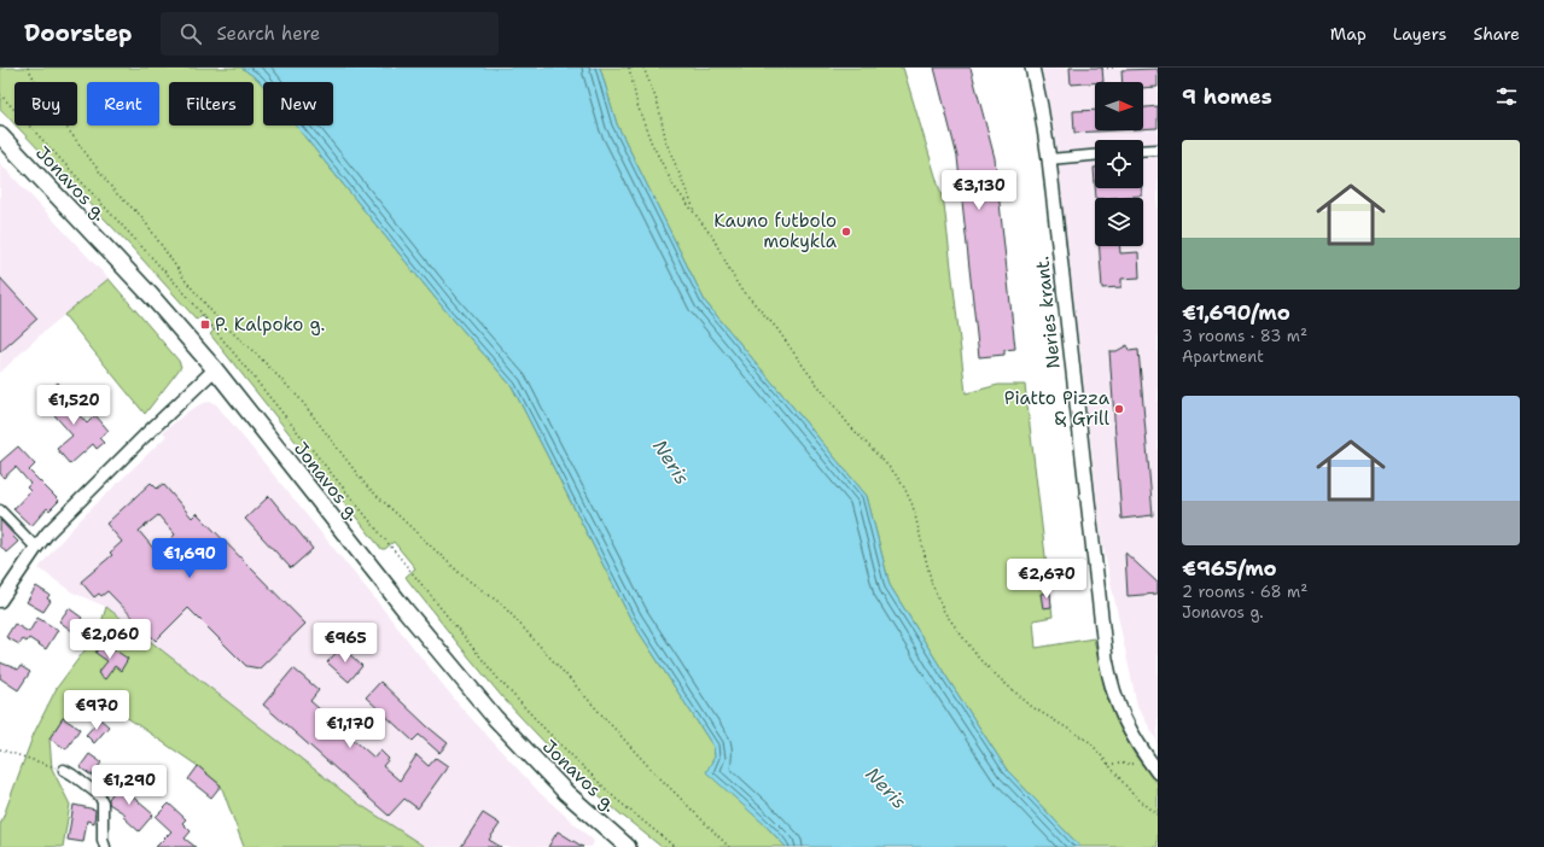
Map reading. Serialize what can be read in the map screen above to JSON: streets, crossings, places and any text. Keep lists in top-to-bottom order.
{
  "streets": {
    "main road": ["Jonavos g.", "Neries krant."]
  },
  "water": ["Neris"],
  "places": {
    "other": ["Kauno futbolo mokykla", "Piatto Pizza & Grill"],
    "transit": ["P. Kalpoko g."]
  },
  "north": "right",
  "page": {
    "header": "Doorstep",
    "search": "Search here",
    "nav": ["Map", "Layers", "Share"],
    "heading": "9 homes",
    "chip": [
      "Buy",
      "Rent",
      "Filters",
      "New"
    ],
    "list": [
      {
        "name": "€1,690/mo",
        "note": "3 rooms · 83 m² · Apartment"
      },
      {
        "name": "€965/mo",
        "note": "2 rooms · 68 m² · Jonavos g."
      }
    ],
    "price": [
      "€3,130",
      "€1,520",
      "€1,690",
      "€2,670",
      "€2,060",
      "€965",
      "€970",
      "€1,170",
      "€1,290"
    ]
  }
}
